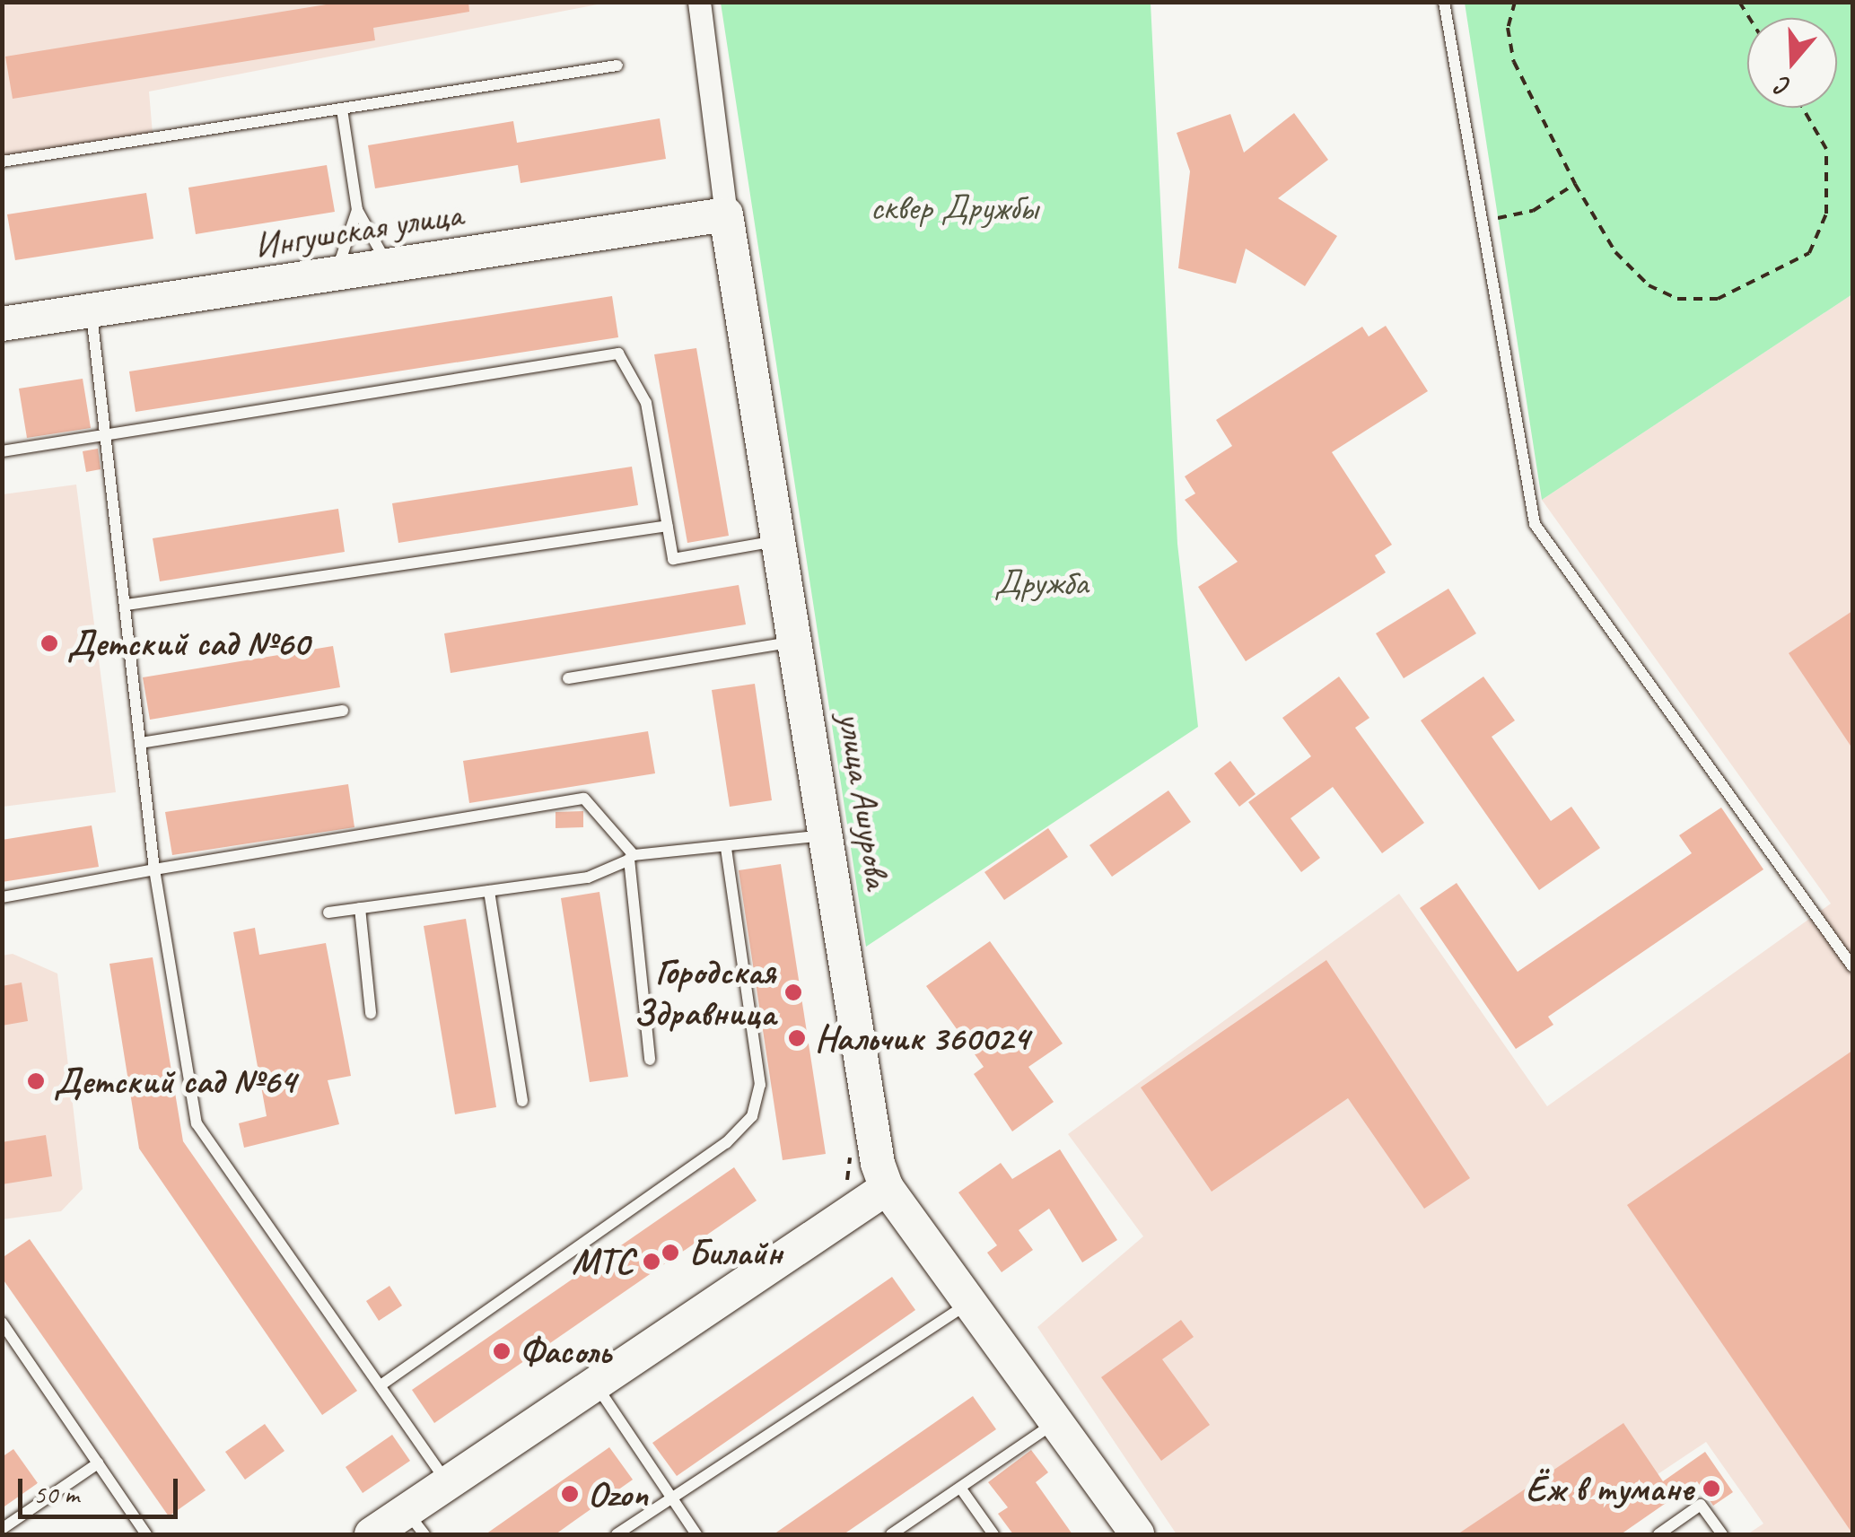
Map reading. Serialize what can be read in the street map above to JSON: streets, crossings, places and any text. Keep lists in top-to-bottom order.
{
  "streets": {
    "street": ["Ингушская улица", "улица Ашурова"]
  },
  "crossings": [
    ["Ингушская улица", "улица Ашурова"]
  ],
  "parks": ["сквер Дружбы", "Дружба"],
  "places": [
    "Детский сад №60",
    "Городская Здравница",
    "Нальчик 360024",
    "Детский сад №64",
    "Билайн",
    "МТС",
    "Фасоль",
    "Ёж в тумане",
    "Ozon"
  ],
  "scale_bar": "50 m",
  "north": "bottom"
}
